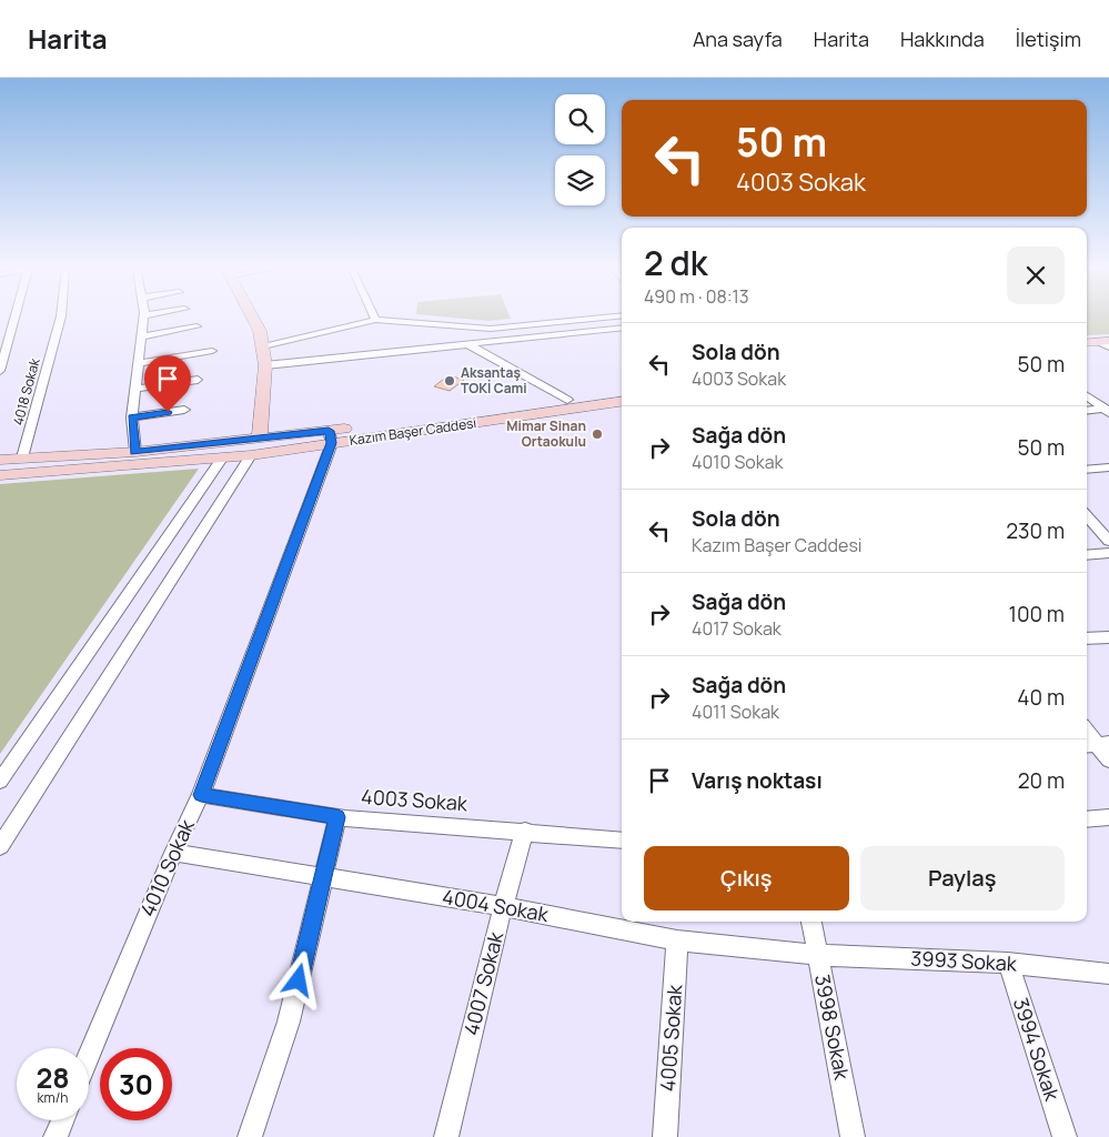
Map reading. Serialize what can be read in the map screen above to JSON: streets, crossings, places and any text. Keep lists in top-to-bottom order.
{
  "streets": {
    "main road": ["Kazım Başer Caddesi"],
    "street": [
      "4018 Sokak",
      "4003 Sokak",
      "4010 Sokak",
      "4004 Sokak",
      "3993 Sokak",
      "4007 Sokak",
      "3998 Sokak",
      "4005 Sokak",
      "3994 Sokak"
    ]
  },
  "crossings": [
    ["4018 Sokak", "Kazım Başer Caddesi"],
    ["Kazım Başer Caddesi", "4010 Sokak"],
    ["4003 Sokak", "4010 Sokak"],
    ["4003 Sokak", "4007 Sokak"],
    ["4010 Sokak", "4004 Sokak"],
    ["4004 Sokak", "3993 Sokak"],
    ["4004 Sokak", "4007 Sokak"],
    ["4004 Sokak", "3998 Sokak"],
    ["4004 Sokak", "4005 Sokak"],
    ["3993 Sokak", "3998 Sokak"],
    ["3993 Sokak", "3994 Sokak"]
  ],
  "places": ["Aksantaş TOKİ Cami", "Mimar Sinan Ortaokulu"],
  "page": {
    "header": "Harita",
    "nav": [
      "Ana sayfa",
      "Harita",
      "Hakkında",
      "İletişim"
    ],
    "turn": ["50 m", "4003 Sokak"],
    "heading": ["2 dk", "490 m · 08:13"],
    "list": [
      {
        "name": "Sola dön",
        "note": "4003 Sokak",
        "value": "50 m"
      },
      {
        "name": "Sağa dön",
        "note": "4010 Sokak",
        "value": "50 m"
      },
      {
        "name": "Sola dön",
        "note": "Kazım Başer Caddesi",
        "value": "230 m"
      },
      {
        "name": "Sağa dön",
        "note": "4017 Sokak",
        "value": "100 m"
      },
      {
        "name": "Sağa dön",
        "note": "4011 Sokak",
        "value": "40 m"
      },
      {
        "name": "Varış noktası",
        "value": "20 m"
      }
    ],
    "buttons": ["Çıkış", "Paylaş"],
    "speed": "28 km/h",
    "limit": "30"
  }
}
